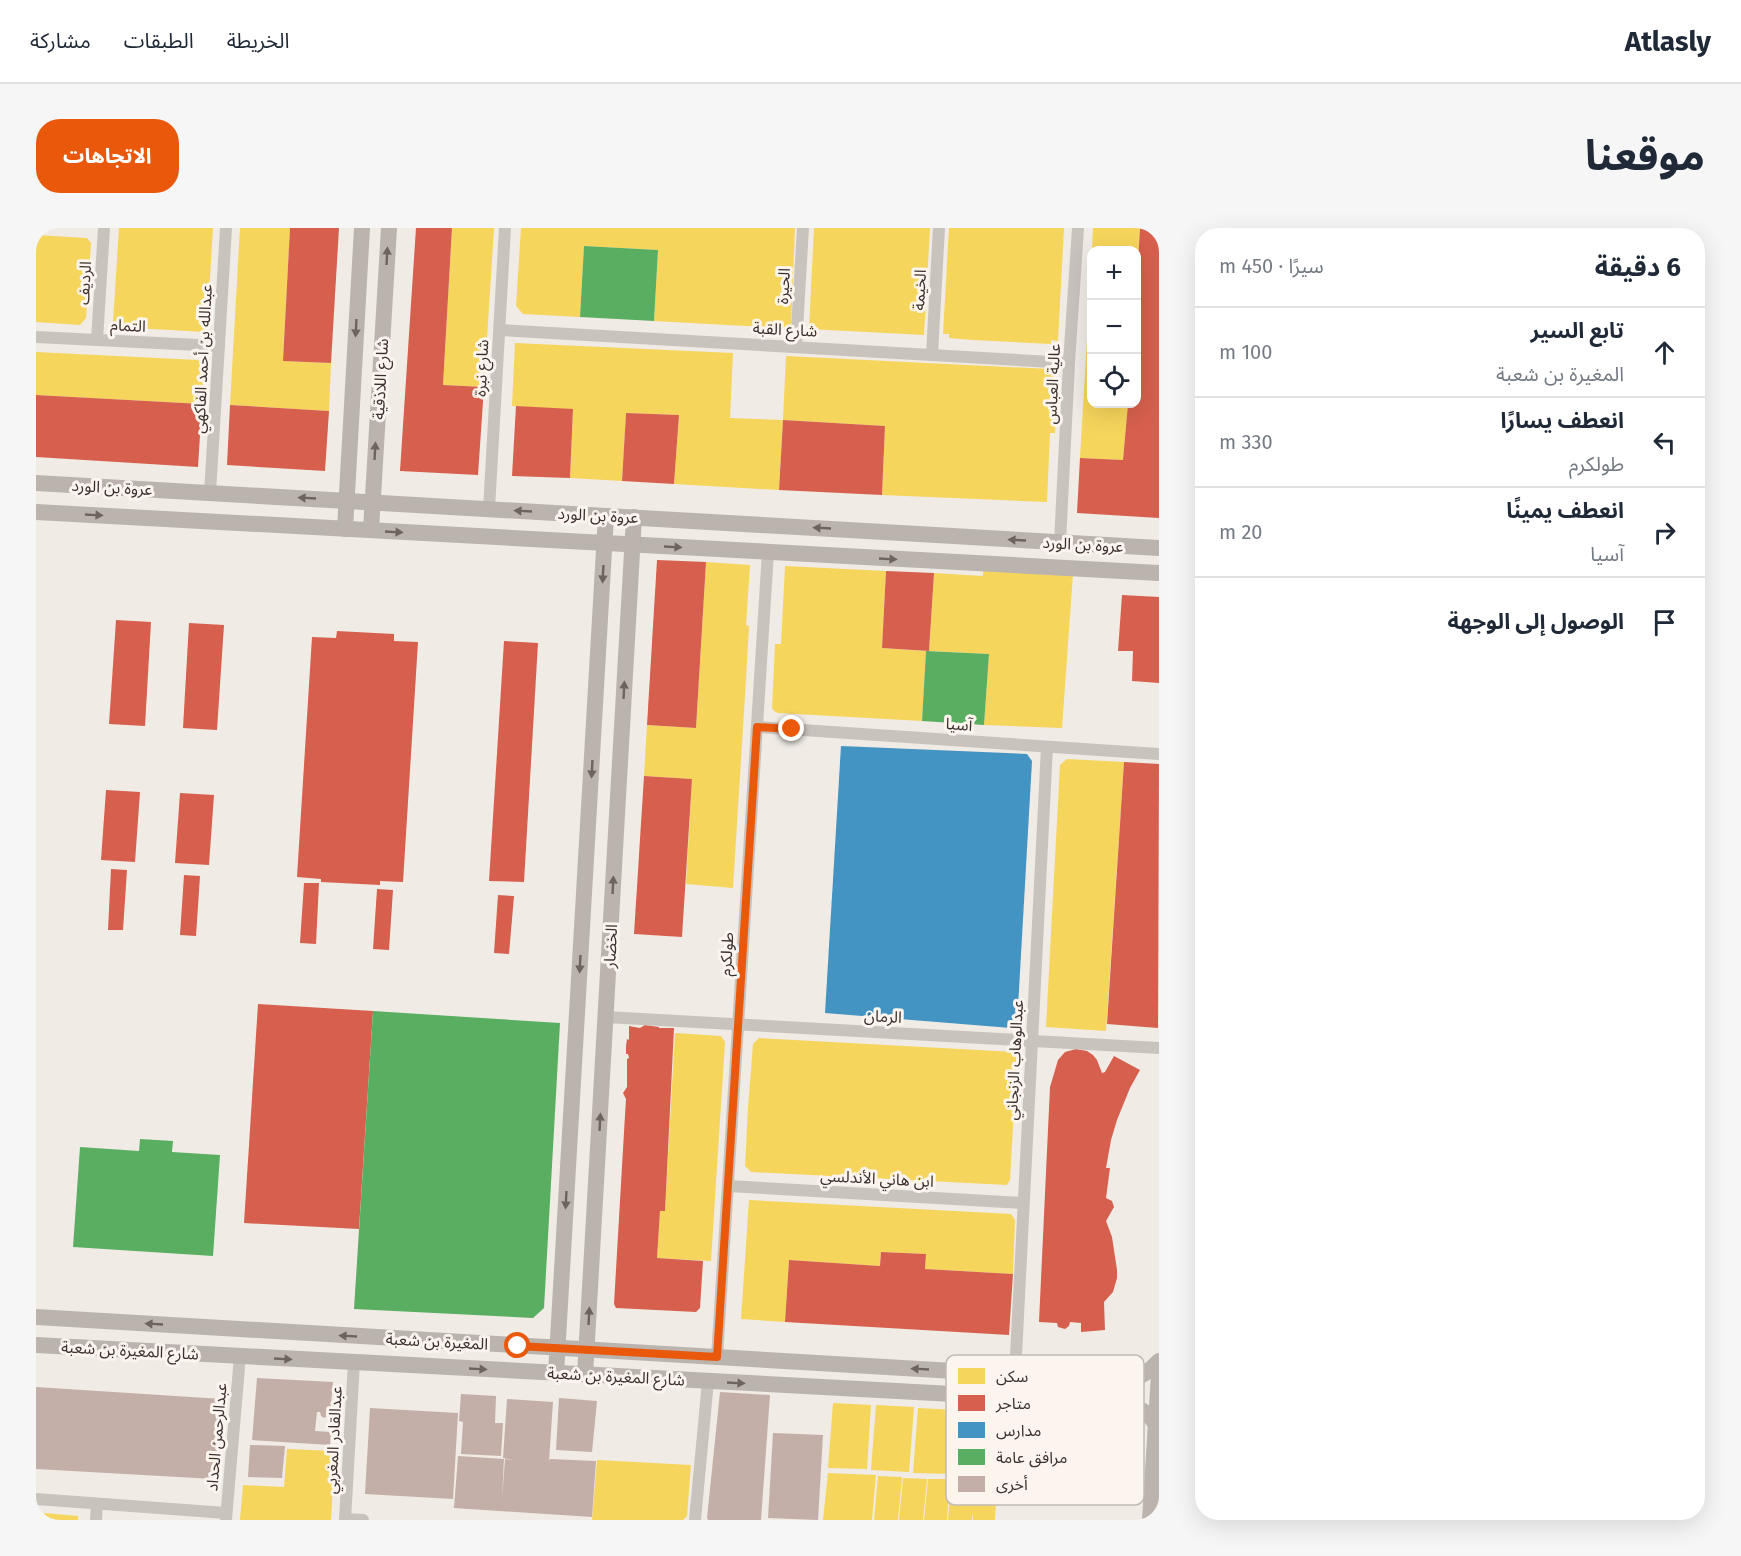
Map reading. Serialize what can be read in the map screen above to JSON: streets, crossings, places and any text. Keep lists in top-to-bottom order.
{
  "streets": {
    "street": [
      "الرديف",
      "الحيرة",
      "الخيمة",
      "التمام",
      "شارع القبة",
      "عبدالله بن أحمد الفاكهي",
      "شارع نبرة",
      "شارع اللاذقية",
      "عالية العباس",
      "عروة بن الورد",
      "آسيا",
      "الخضار",
      "طولكرم",
      "الرمان",
      "عبدالوهاب الزنجاني",
      "ابن هاني الأندلسي",
      "المغيرة بن شعبة",
      "شارع المغيرة بن شعبة",
      "عبدالرحمن الحداد",
      "عبدالقادر المغربي"
    ]
  },
  "crossings": [
    ["الرديف", "التمام"],
    ["الحيرة", "شارع القبة"],
    ["الخيمة", "شارع القبة"],
    ["التمام", "عبدالله بن أحمد الفاكهي"],
    ["شارع القبة", "شارع نبرة"],
    ["شارع القبة", "عالية العباس"],
    ["عبدالله بن أحمد الفاكهي", "عروة بن الورد"],
    ["شارع نبرة", "عروة بن الورد"],
    ["شارع اللاذقية", "عروة بن الورد"],
    ["عالية العباس", "عروة بن الورد"],
    ["عروة بن الورد", "الخضار"],
    ["عروة بن الورد", "طولكرم"],
    ["آسيا", "طولكرم"],
    ["آسيا", "عبدالوهاب الزنجاني"],
    ["الخضار", "الرمان"],
    ["الخضار", "المغيرة بن شعبة"],
    ["الخضار", "شارع المغيرة بن شعبة"],
    ["طولكرم", "الرمان"],
    ["طولكرم", "ابن هاني الأندلسي"],
    ["طولكرم", "المغيرة بن شعبة"],
    ["الرمان", "عبدالوهاب الزنجاني"],
    ["عبدالوهاب الزنجاني", "ابن هاني الأندلسي"],
    ["شارع المغيرة بن شعبة", "عبدالرحمن الحداد"],
    ["شارع المغيرة بن شعبة", "عبدالقادر المغربي"]
  ],
  "one_way": ["المغيرة بن شعبة", "شارع المغيرة بن شعبة"],
  "legend": [
    "سكن",
    "متاجر",
    "مدارس",
    "مرافق عامة",
    "أخرى"
  ],
  "page": {
    "header": "Atlasly",
    "nav": ["الخريطة", "الطبقات", "مشاركة"],
    "title": "موقعنا",
    "buttons": "الاتجاهات",
    "heading": ["6 دقيقة", "سيرًا · 450 m"],
    "map_buttons": ["+", "−"],
    "list": [
      ["تابع السير", "المغيرة بن شعبة", "100 m"],
      ["انعطف يسارًا", "طولكرم", "330 m"],
      ["انعطف يمينًا", "آسيا", "20 m"],
      "الوصول إلى الوجهة"
    ]
  }
}
